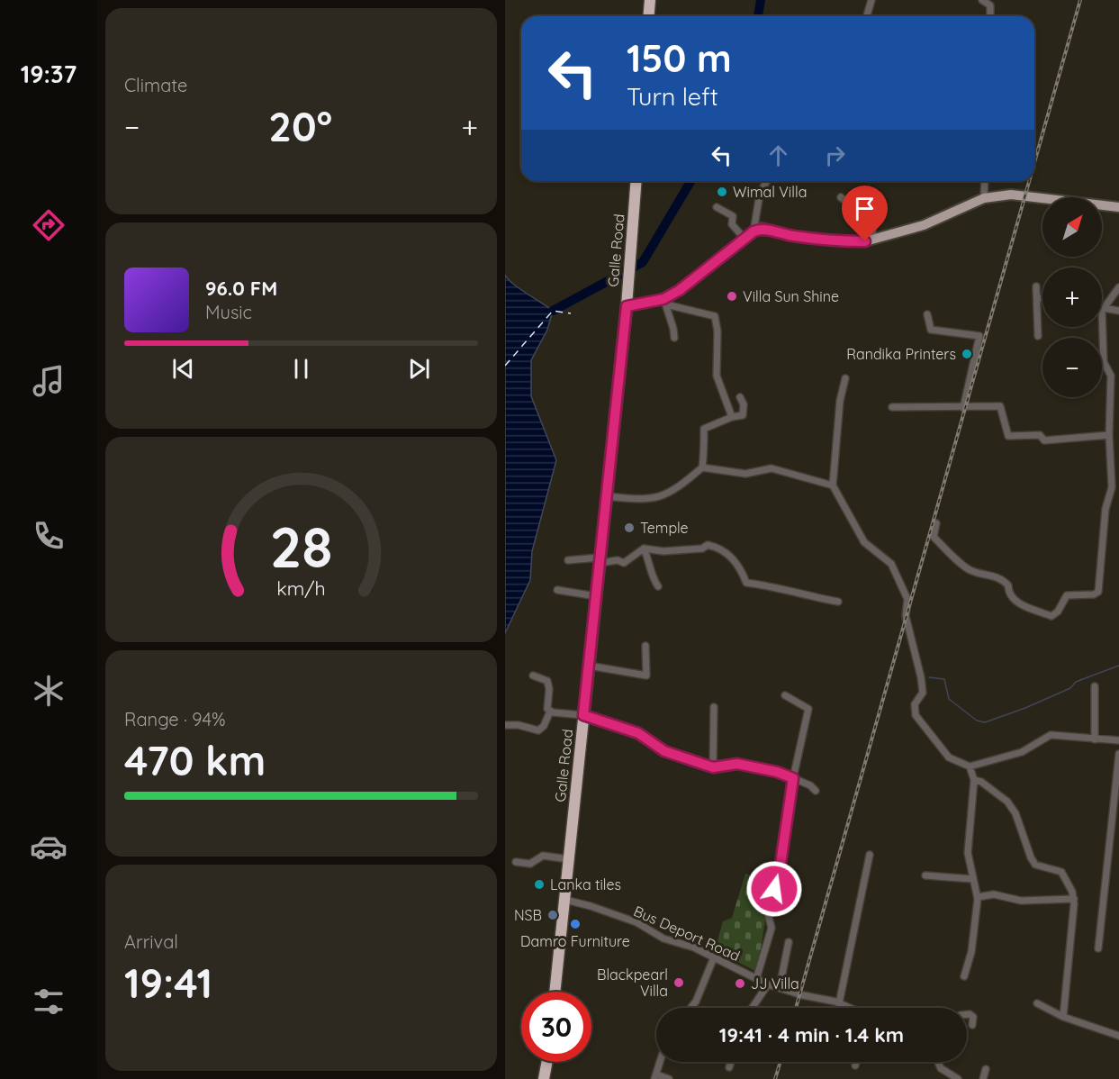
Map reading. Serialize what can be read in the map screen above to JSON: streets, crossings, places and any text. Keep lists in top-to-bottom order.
{
  "streets": {
    "highway": ["Galle Road"],
    "street": ["Bus Deport Road"]
  },
  "crossings": [
    ["Galle Road", "Bus Deport Road"]
  ],
  "places": [
    "Wimal Villa",
    "Villa Sun Shine",
    "Randika Printers",
    "Temple",
    "Lanka tiles",
    "NSB",
    "Damro Furniture",
    "Blackpearl Villa",
    "JJ Villa"
  ],
  "north": "top right",
  "page": {
    "tabs": "19:37",
    "tile": [
      "Climate",
      ["Range · 94%", "470 km"],
      ["Arrival", "19:41"]
    ],
    "turn": ["150 m", "Turn left"],
    "heat": ["−", "20°", "+"],
    "map_buttons": ["+", "−"],
    "song": ["96.0 FM", "Music"],
    "limit": "30",
    "trip": "19:41 · 4 min · 1.4 km",
    "gauge": ["28", "km/h"]
  }
}
